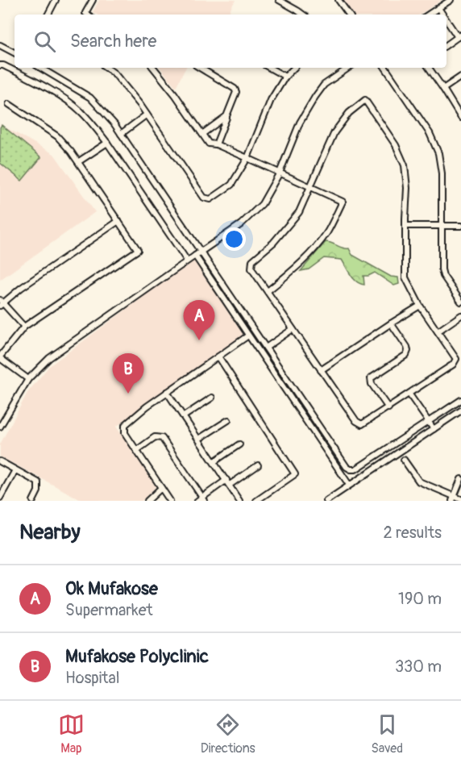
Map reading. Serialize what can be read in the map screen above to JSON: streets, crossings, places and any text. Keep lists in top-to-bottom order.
{
  "page": {
    "search": "Search here",
    "pins": ["A", "B"],
    "heading": ["Nearby", "2 results"],
    "list": [
      {
        "mark": "A",
        "name": "Ok Mufakose",
        "note": "Supermarket",
        "value": "190 m"
      },
      {
        "mark": "B",
        "name": "Mufakose Polyclinic",
        "note": "Hospital",
        "value": "330 m"
      }
    ],
    "nav": ["Map", "Directions", "Saved"]
  }
}
